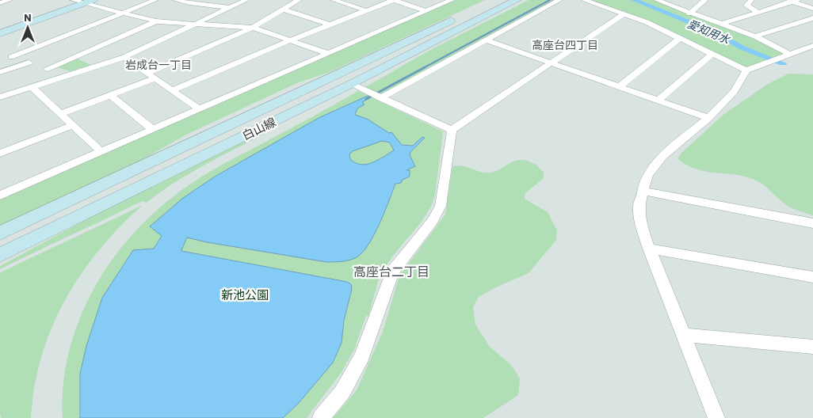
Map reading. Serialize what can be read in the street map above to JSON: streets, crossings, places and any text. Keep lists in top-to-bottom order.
{
  "streets": {
    "street": ["白山線"]
  },
  "districts": ["高座台四丁目", "岩成台一丁目", "高座台二丁目"],
  "water": ["愛知用水"],
  "parks": ["新池公園"],
  "north": "top"
}
